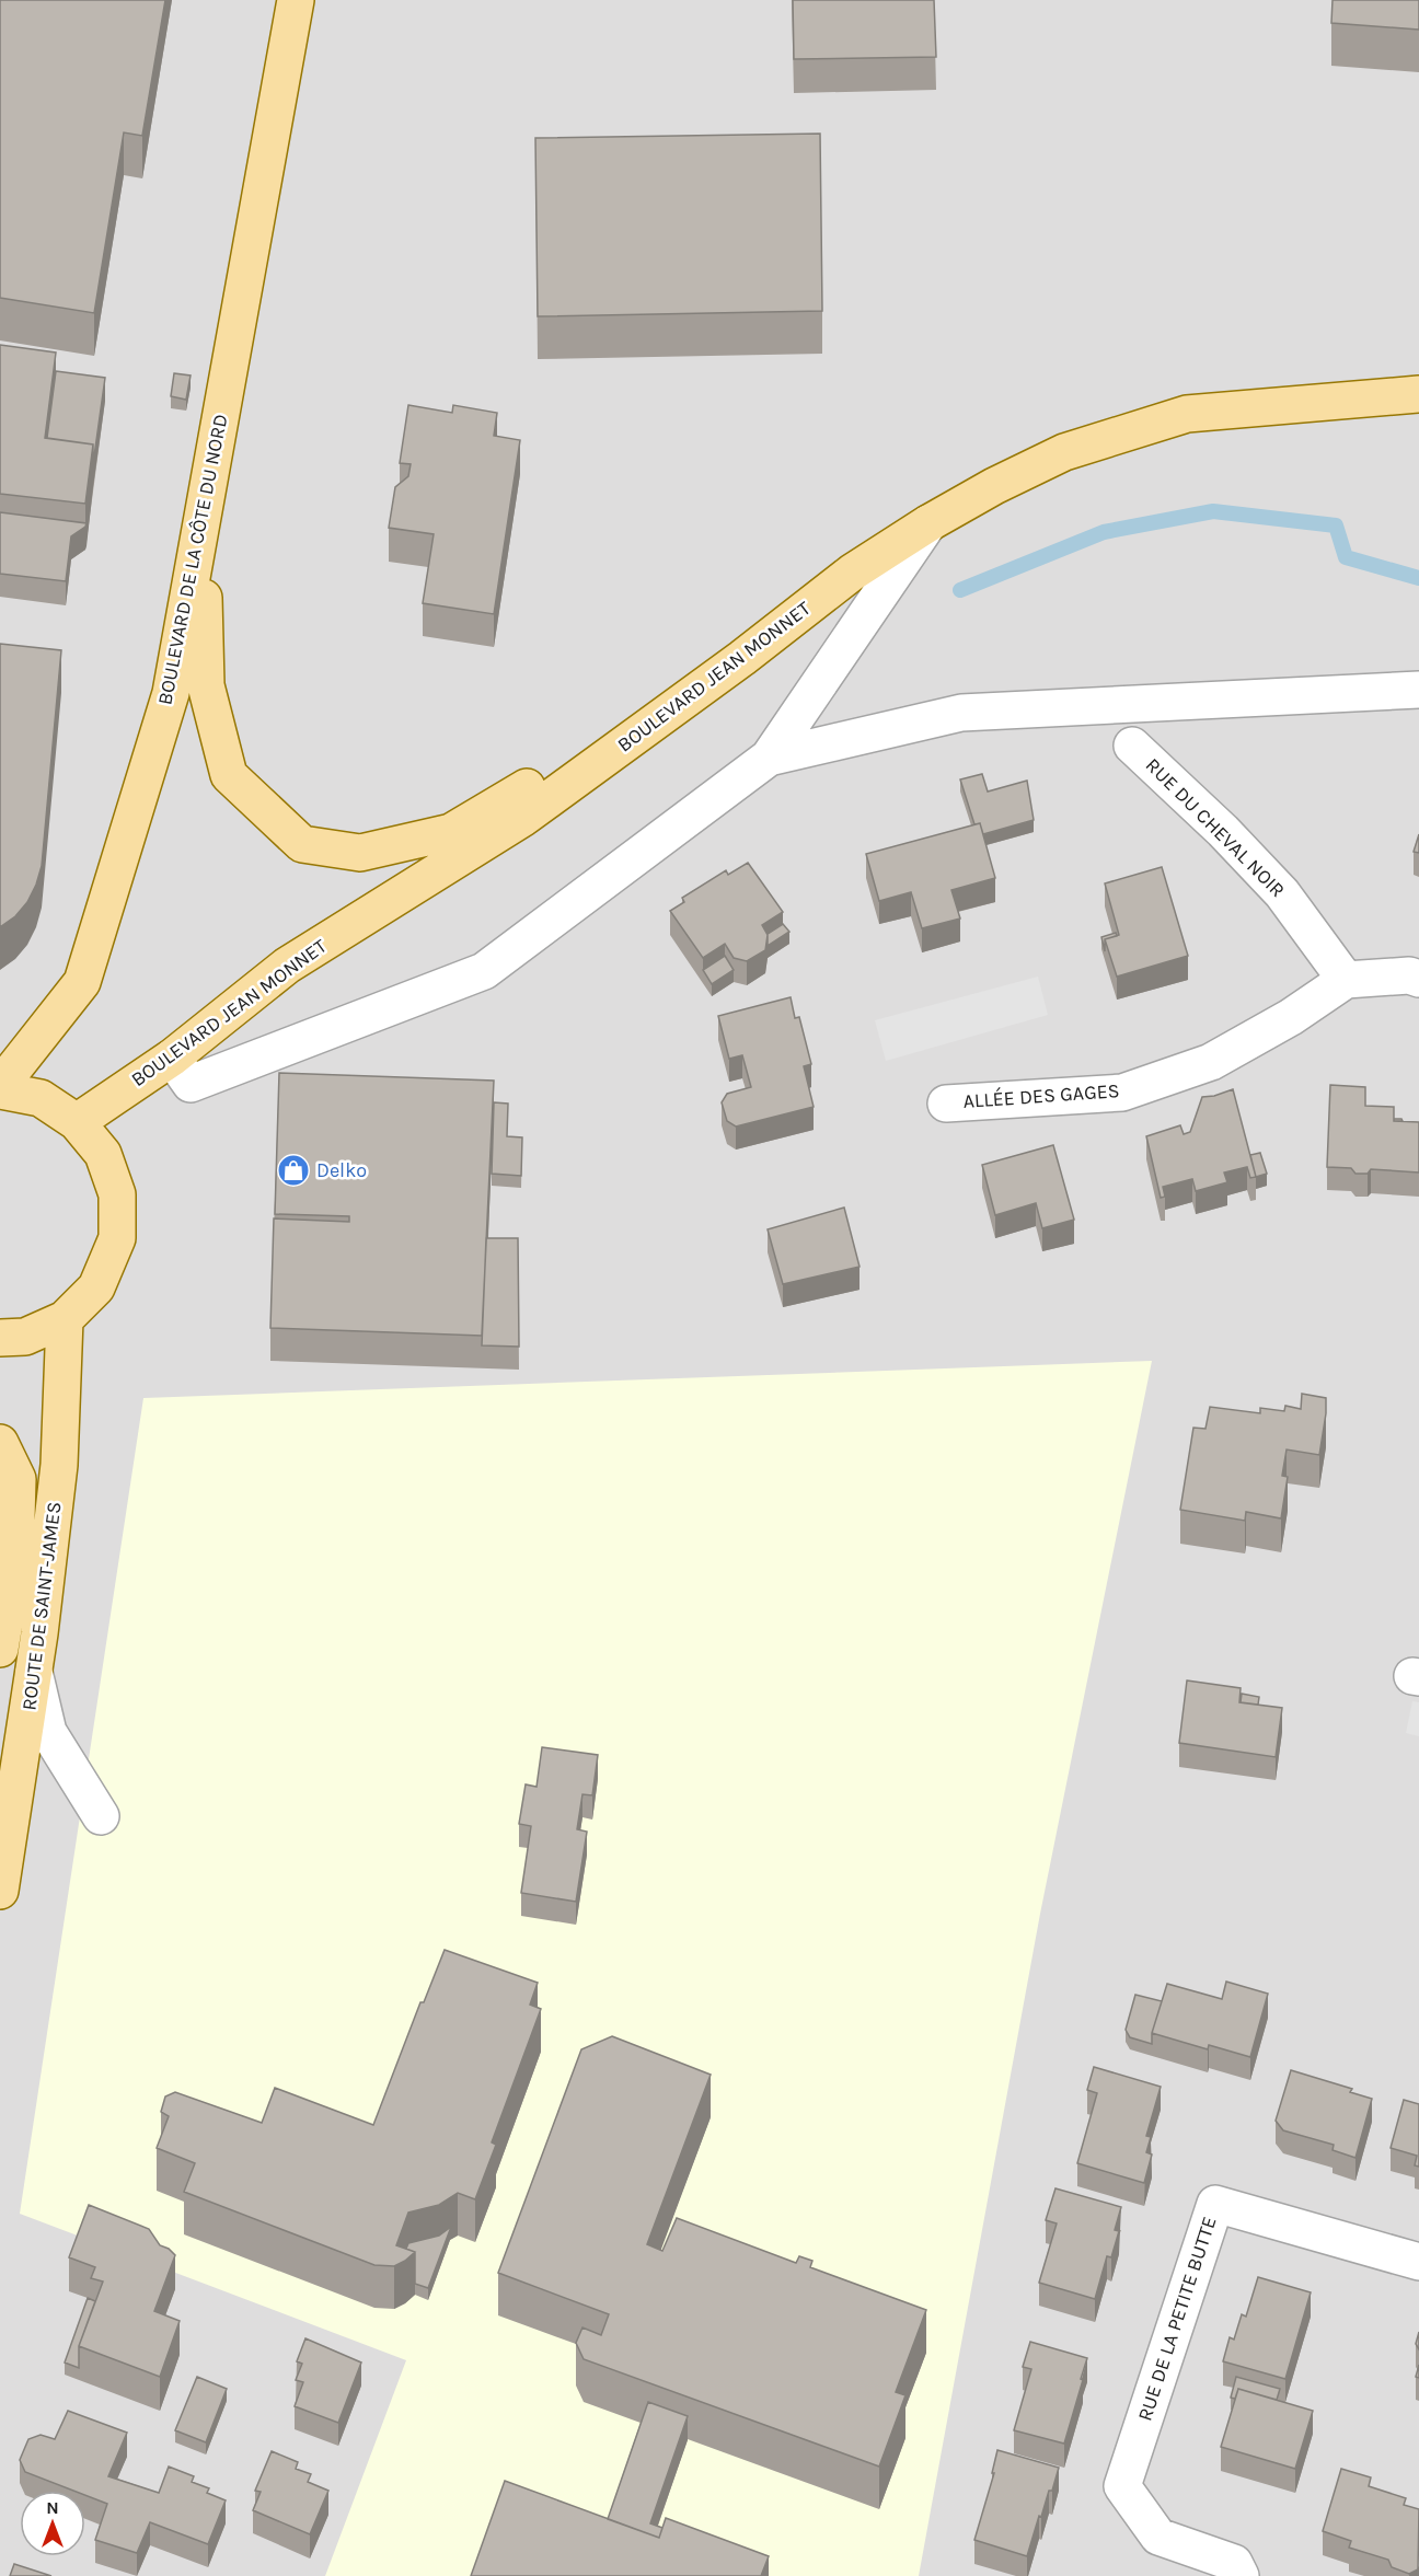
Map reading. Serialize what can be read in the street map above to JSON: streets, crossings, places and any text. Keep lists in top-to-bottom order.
{
  "streets": {
    "main road": ["BOULEVARD DE LA CÔTE DU NORD", "BOULEVARD JEAN MONNET", "ROUTE DE SAINT-JAMES"],
    "street": ["RUE DU CHEVAL NOIR", "ALLÉE DES GAGES", "RUE DE LA PETITE BUTTE"]
  },
  "crossings": [
    ["RUE DU CHEVAL NOIR", "ALLÉE DES GAGES"]
  ],
  "places": {
    "shop": ["Delko"]
  },
  "north": "top"
}
